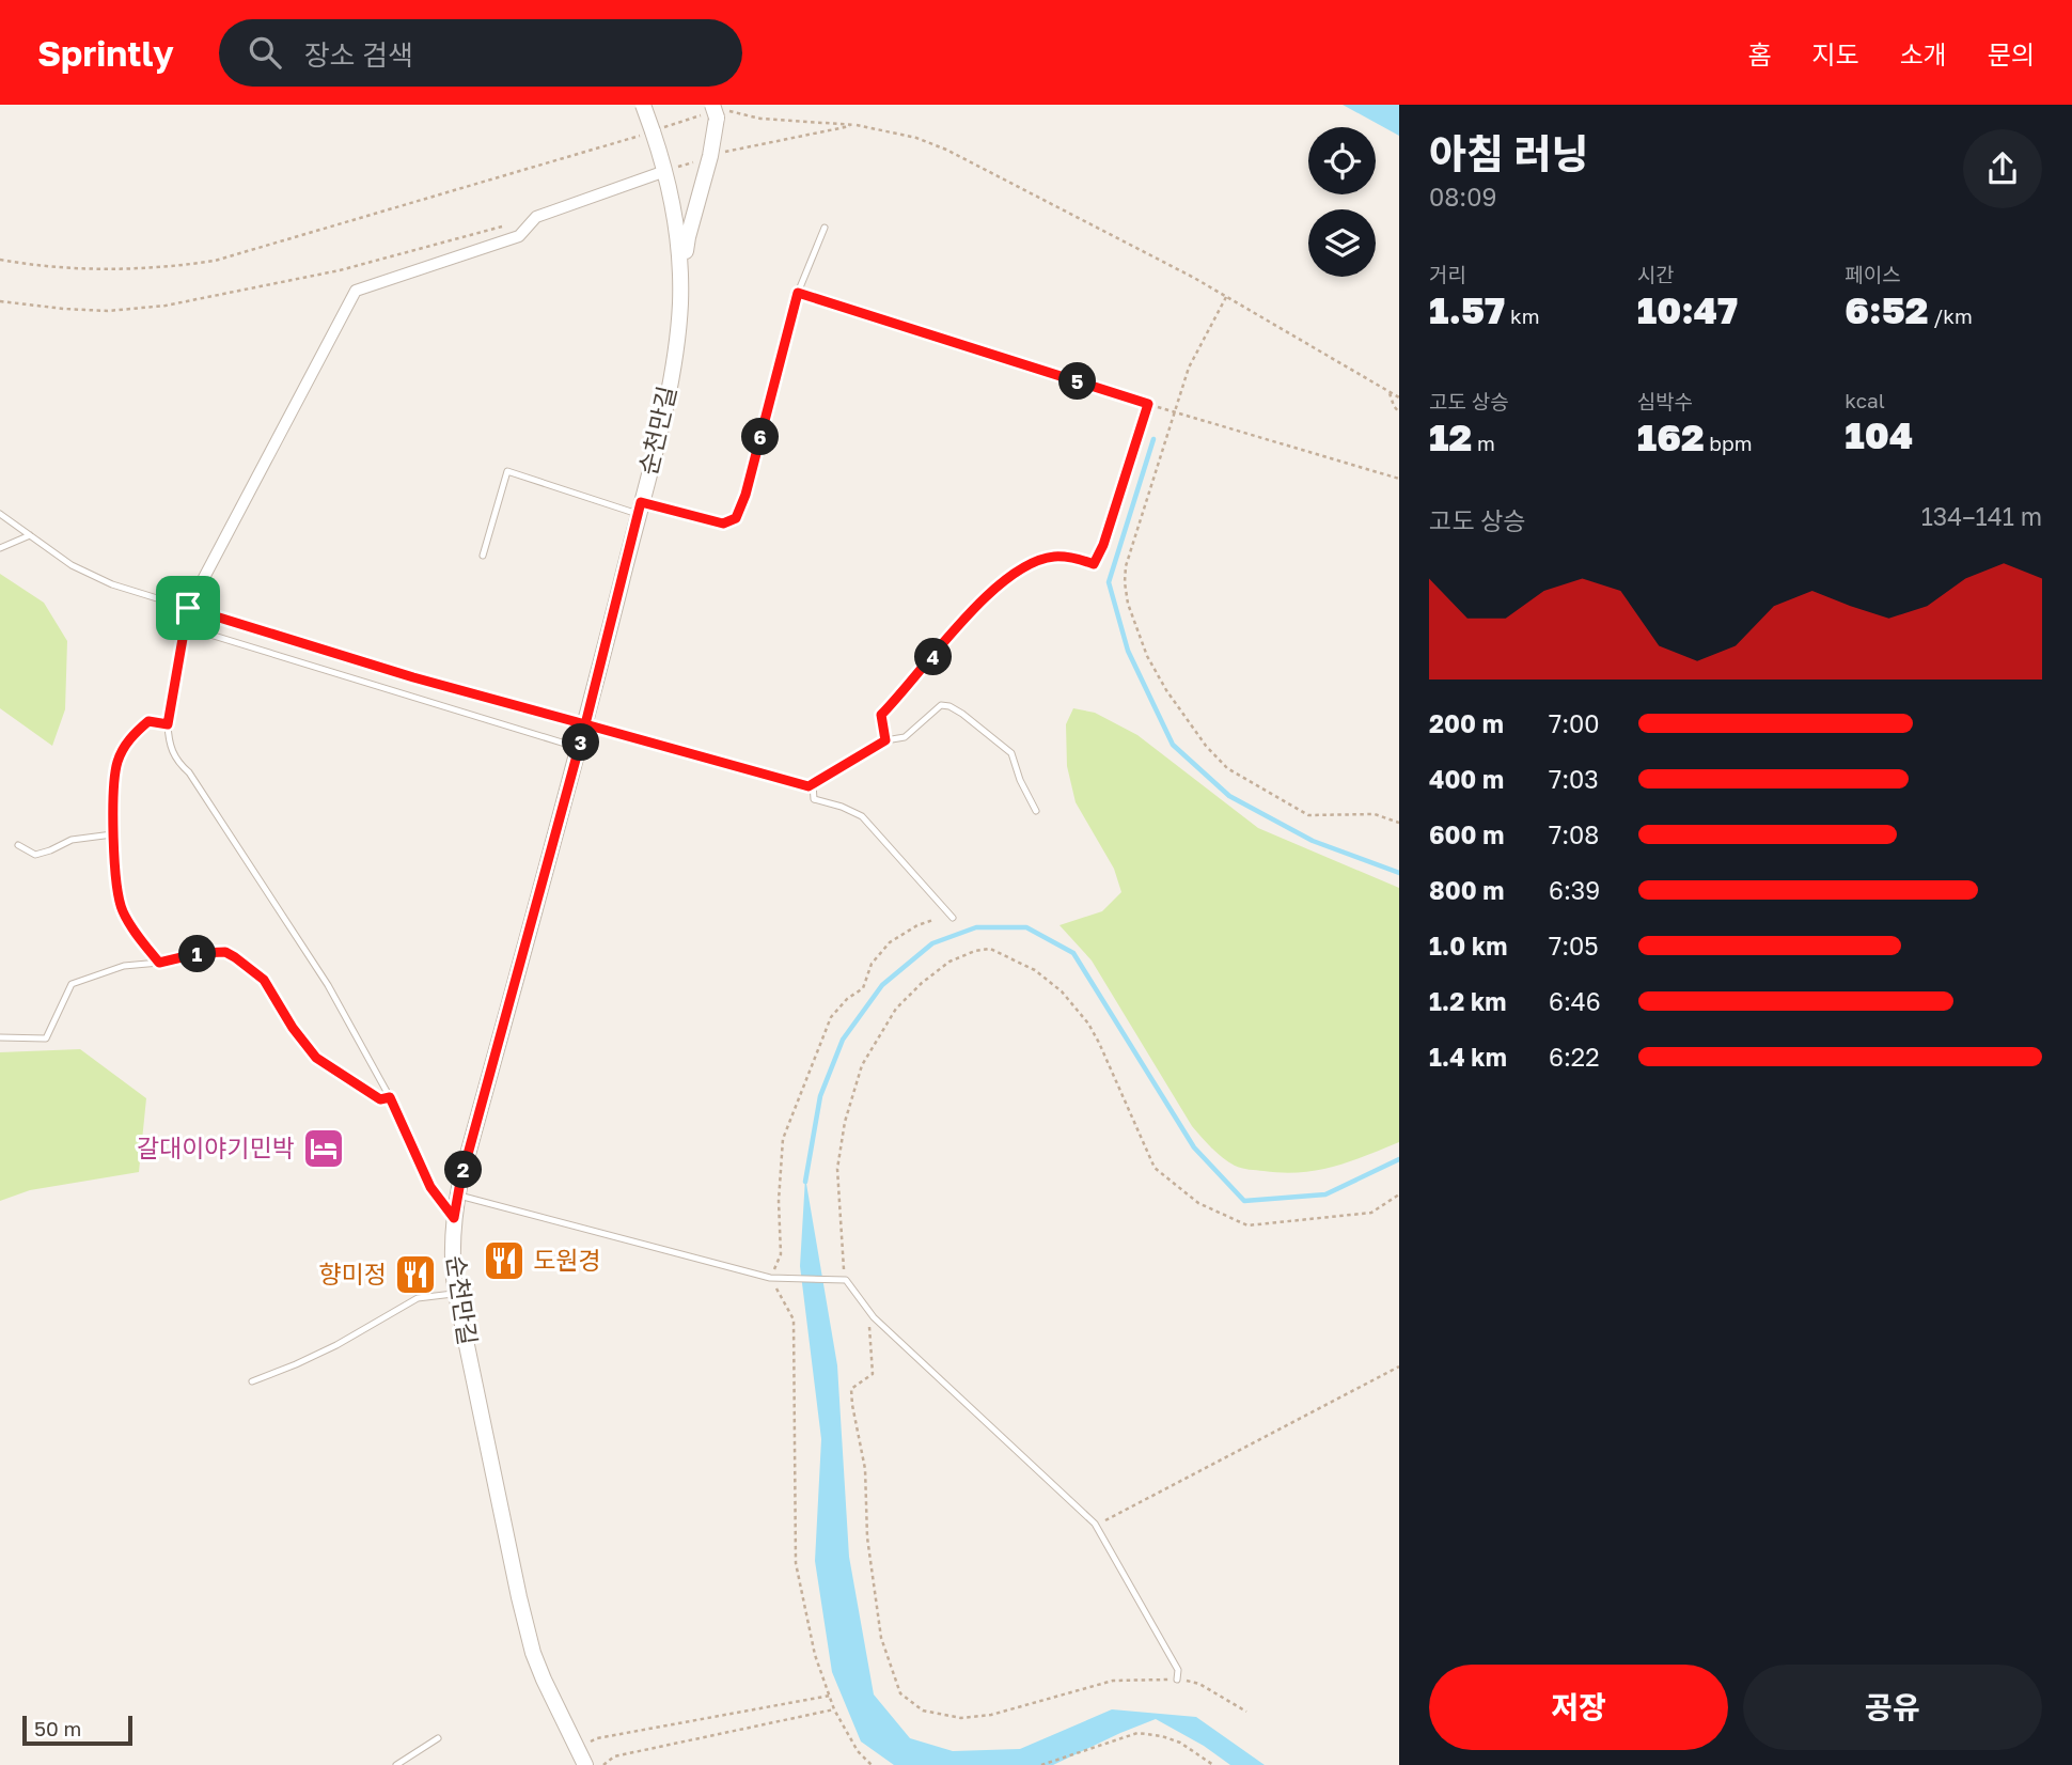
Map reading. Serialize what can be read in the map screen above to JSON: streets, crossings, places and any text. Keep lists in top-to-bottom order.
{
  "streets": {
    "street": ["순천만길"]
  },
  "places": {
    "hotel": ["갈대이야기민박"],
    "restaurant": ["도원경", "향미정"]
  },
  "scale_bar": "50 m",
  "page": {
    "header": "Sprintly",
    "search": "장소 검색",
    "nav": [
      "홈",
      "지도",
      "소개",
      "문의"
    ],
    "heading": ["아침 러닝", "08:09"],
    "stats": [
      ["거리", "1.57 km"],
      ["시간", "10:47"],
      ["페이스", "6:52 /km"],
      ["고도 상승", "12 m"],
      ["심박수", "162 bpm"],
      ["kcal", "104"]
    ],
    "pins": [
      "5",
      "6",
      "4",
      "3",
      "1",
      "2"
    ],
    "chart": ["고도 상승", "134–141 m"],
    "list": [
      {
        "name": "200 m",
        "note": "7:00"
      },
      {
        "name": "400 m",
        "note": "7:03"
      },
      {
        "name": "600 m",
        "note": "7:08"
      },
      {
        "name": "800 m",
        "note": "6:39"
      },
      {
        "name": "1.0 km",
        "note": "7:05"
      },
      {
        "name": "1.2 km",
        "note": "6:46"
      },
      {
        "name": "1.4 km",
        "note": "6:22"
      }
    ],
    "buttons": ["저장", "공유"],
    "scale": "50 m"
  }
}
